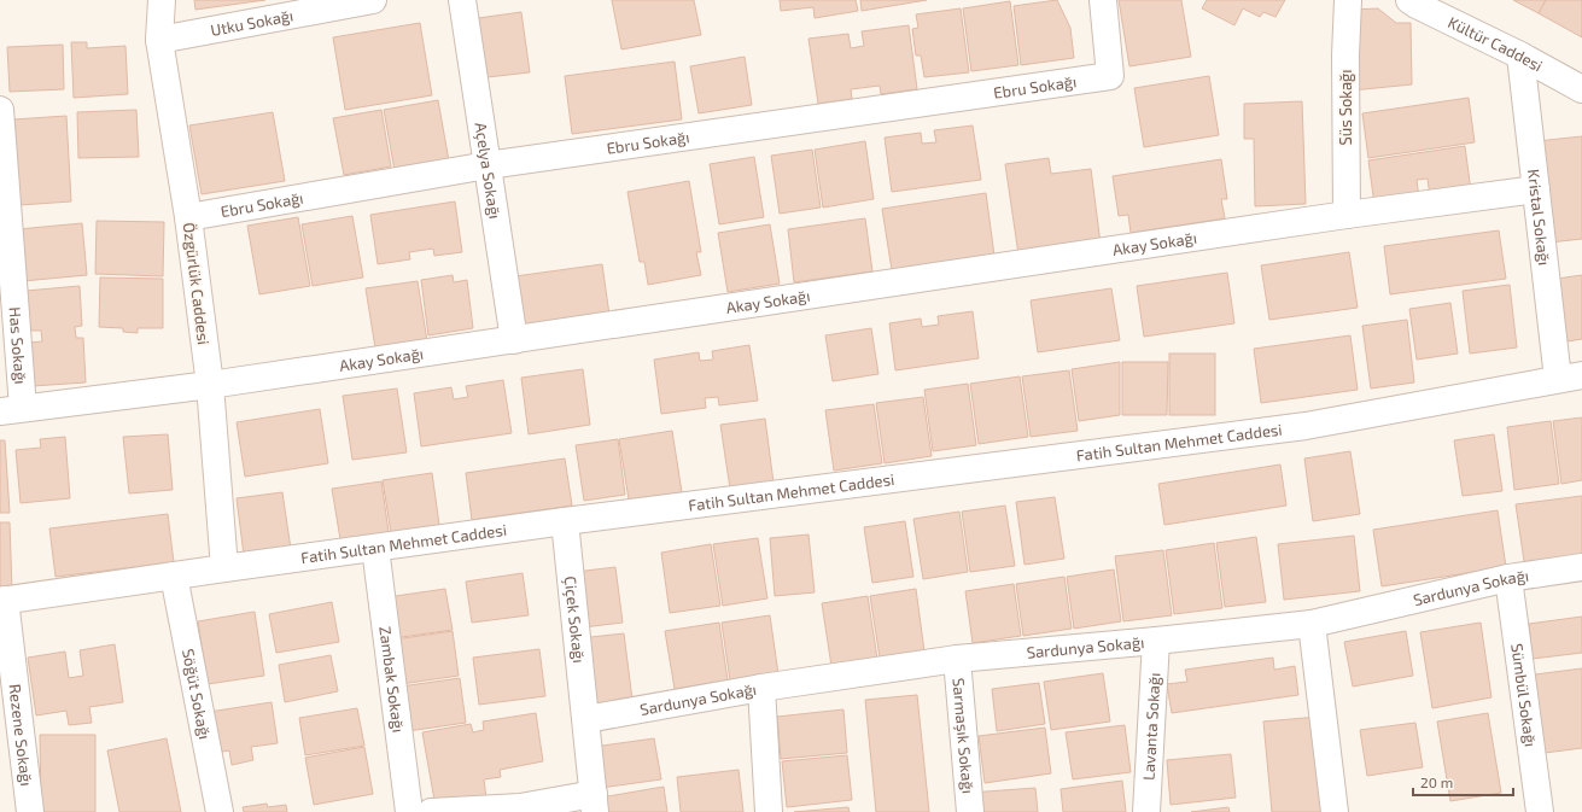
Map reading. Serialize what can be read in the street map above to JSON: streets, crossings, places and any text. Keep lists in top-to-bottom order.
{
  "streets": {
    "street": [
      "Utku Sokağı",
      "Kültür Caddesi",
      "Ebru Sokağı",
      "Süs Sokağı",
      "Açelya Sokağı",
      "Kristal Sokağı",
      "Akay Sokağı",
      "Özgürlük Caddesi",
      "Has Sokağı",
      "Fatih Sultan Mehmet Caddesi",
      "Sardunya Sokağı",
      "Çiçek Sokağı",
      "Zambak Sokağı",
      "Söğüt Sokağı",
      "Sümbül Sokağı",
      "Lavanta Sokağı",
      "Rezene Sokağı",
      "Sarmaşık Sokağı"
    ]
  },
  "crossings": [
    ["Utku Sokağı", "Özgürlük Caddesi"],
    ["Kültür Caddesi", "Kristal Sokağı"],
    ["Ebru Sokağı", "Açelya Sokağı"],
    ["Ebru Sokağı", "Özgürlük Caddesi"],
    ["Süs Sokağı", "Akay Sokağı"],
    ["Açelya Sokağı", "Akay Sokağı"],
    ["Kristal Sokağı", "Akay Sokağı"],
    ["Kristal Sokağı", "Fatih Sultan Mehmet Caddesi"],
    ["Akay Sokağı", "Özgürlük Caddesi"],
    ["Akay Sokağı", "Has Sokağı"],
    ["Özgürlük Caddesi", "Fatih Sultan Mehmet Caddesi"],
    ["Fatih Sultan Mehmet Caddesi", "Çiçek Sokağı"],
    ["Fatih Sultan Mehmet Caddesi", "Zambak Sokağı"],
    ["Fatih Sultan Mehmet Caddesi", "Söğüt Sokağı"],
    ["Fatih Sultan Mehmet Caddesi", "Rezene Sokağı"],
    ["Sardunya Sokağı", "Çiçek Sokağı"],
    ["Sardunya Sokağı", "Sümbül Sokağı"],
    ["Sardunya Sokağı", "Lavanta Sokağı"],
    ["Sardunya Sokağı", "Sarmaşık Sokağı"]
  ],
  "scale_bar": "20 m"
}
